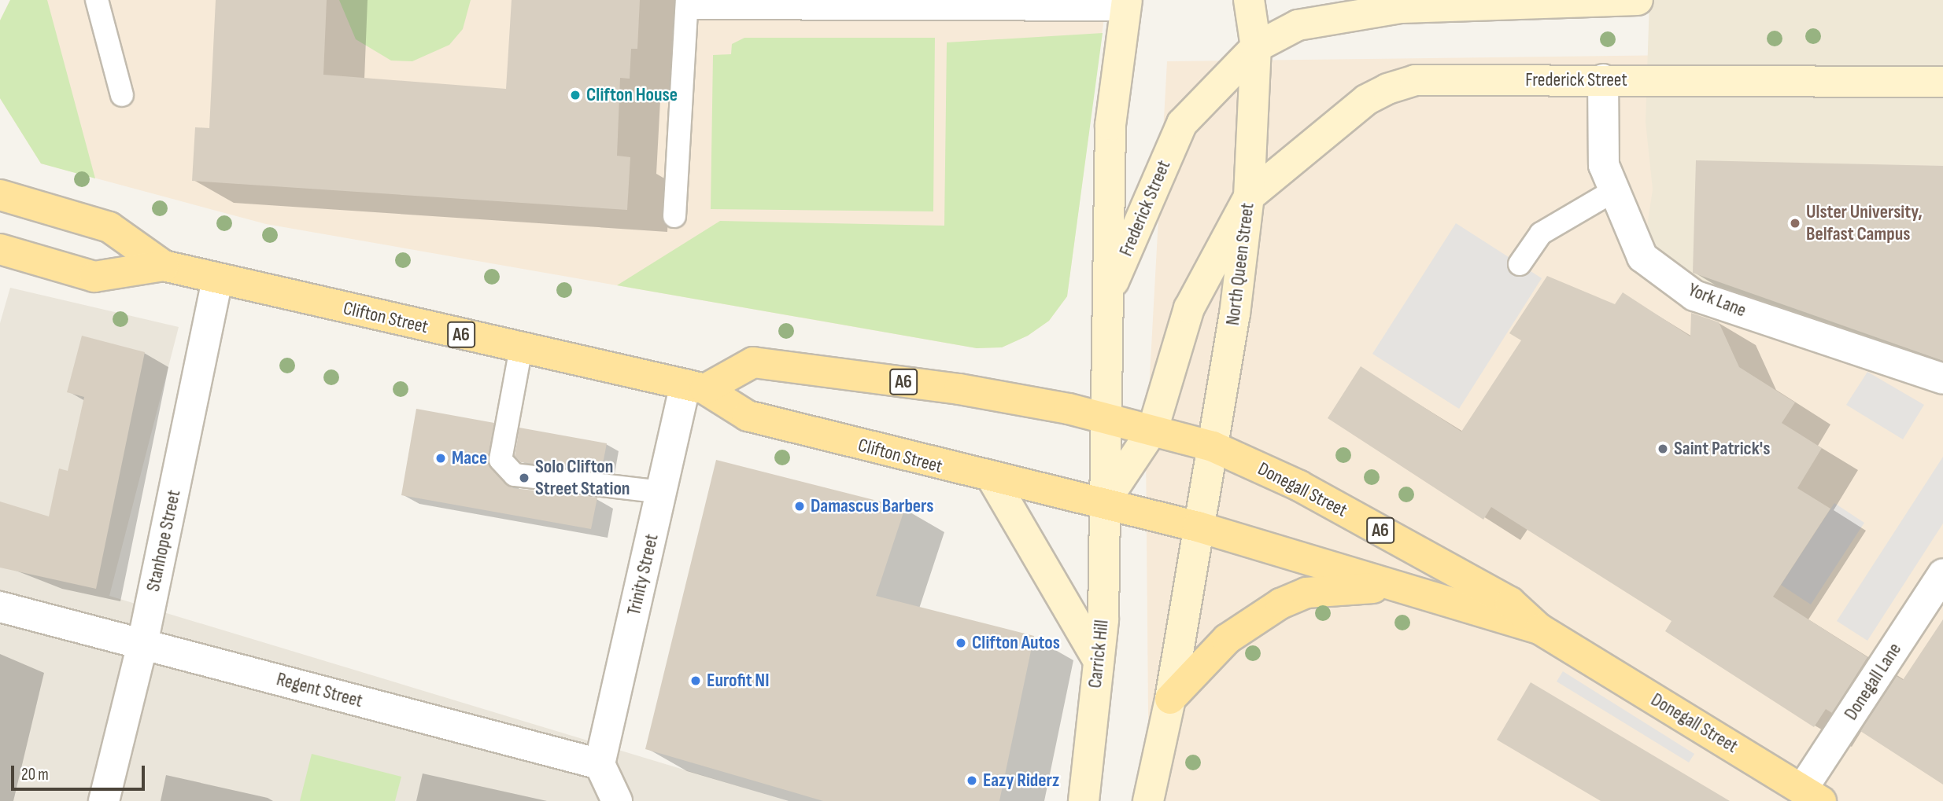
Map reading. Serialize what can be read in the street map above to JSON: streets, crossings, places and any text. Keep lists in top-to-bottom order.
{
  "streets": {
    "main road": [
      "Frederick Street",
      "North Queen Street",
      "Clifton Street",
      "A6",
      "Donegall Street",
      "Carrick Hill"
    ],
    "street": [
      "York Lane",
      "Stanhope Street",
      "Trinity Street",
      "Donegall Lane",
      "Regent Street"
    ]
  },
  "crossings": [
    ["Frederick Street", "North Queen Street"],
    ["Frederick Street", "York Lane"],
    ["North Queen Street", "Donegall Street"],
    ["Clifton Street", "A6"],
    ["Clifton Street", "Donegall Street"],
    ["Clifton Street", "Stanhope Street"],
    ["Clifton Street", "Trinity Street"],
    ["Clifton Street", "Carrick Hill"],
    ["A6", "Donegall Street"],
    ["A6", "Trinity Street"],
    ["Donegall Street", "Carrick Hill"],
    ["Donegall Street", "Donegall Lane"],
    ["Stanhope Street", "Regent Street"],
    ["Trinity Street", "Regent Street"]
  ],
  "places": [
    "Clifton House",
    "Ulster University, Belfast Campus",
    "Saint Patrick's",
    "Mace",
    "Solo Clifton Street Station",
    "Damascus Barbers",
    "Clifton Autos",
    "Eurofit NI",
    "Eazy Riderz"
  ],
  "scale_bar": "20 m"
}
